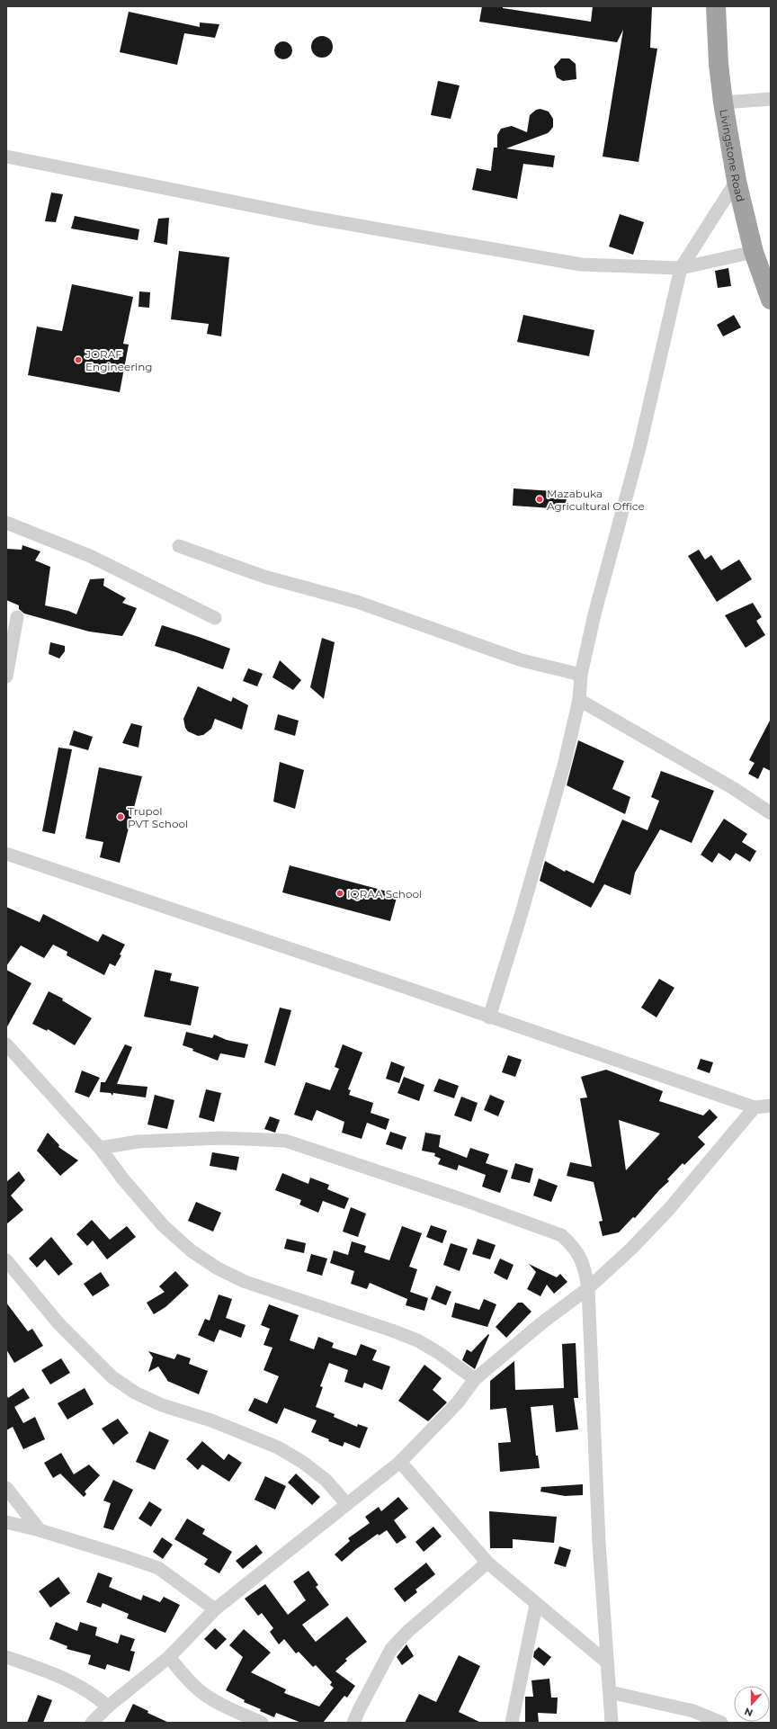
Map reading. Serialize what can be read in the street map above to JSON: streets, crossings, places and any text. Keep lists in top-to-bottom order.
{
  "streets": {
    "highway": ["Livingstone Road"]
  },
  "places": [
    "JORAF Engineering",
    "Mazabuka Agricultural Office",
    "Trupol PVT School",
    "IQRAA School"
  ],
  "north": "bottom"
}
